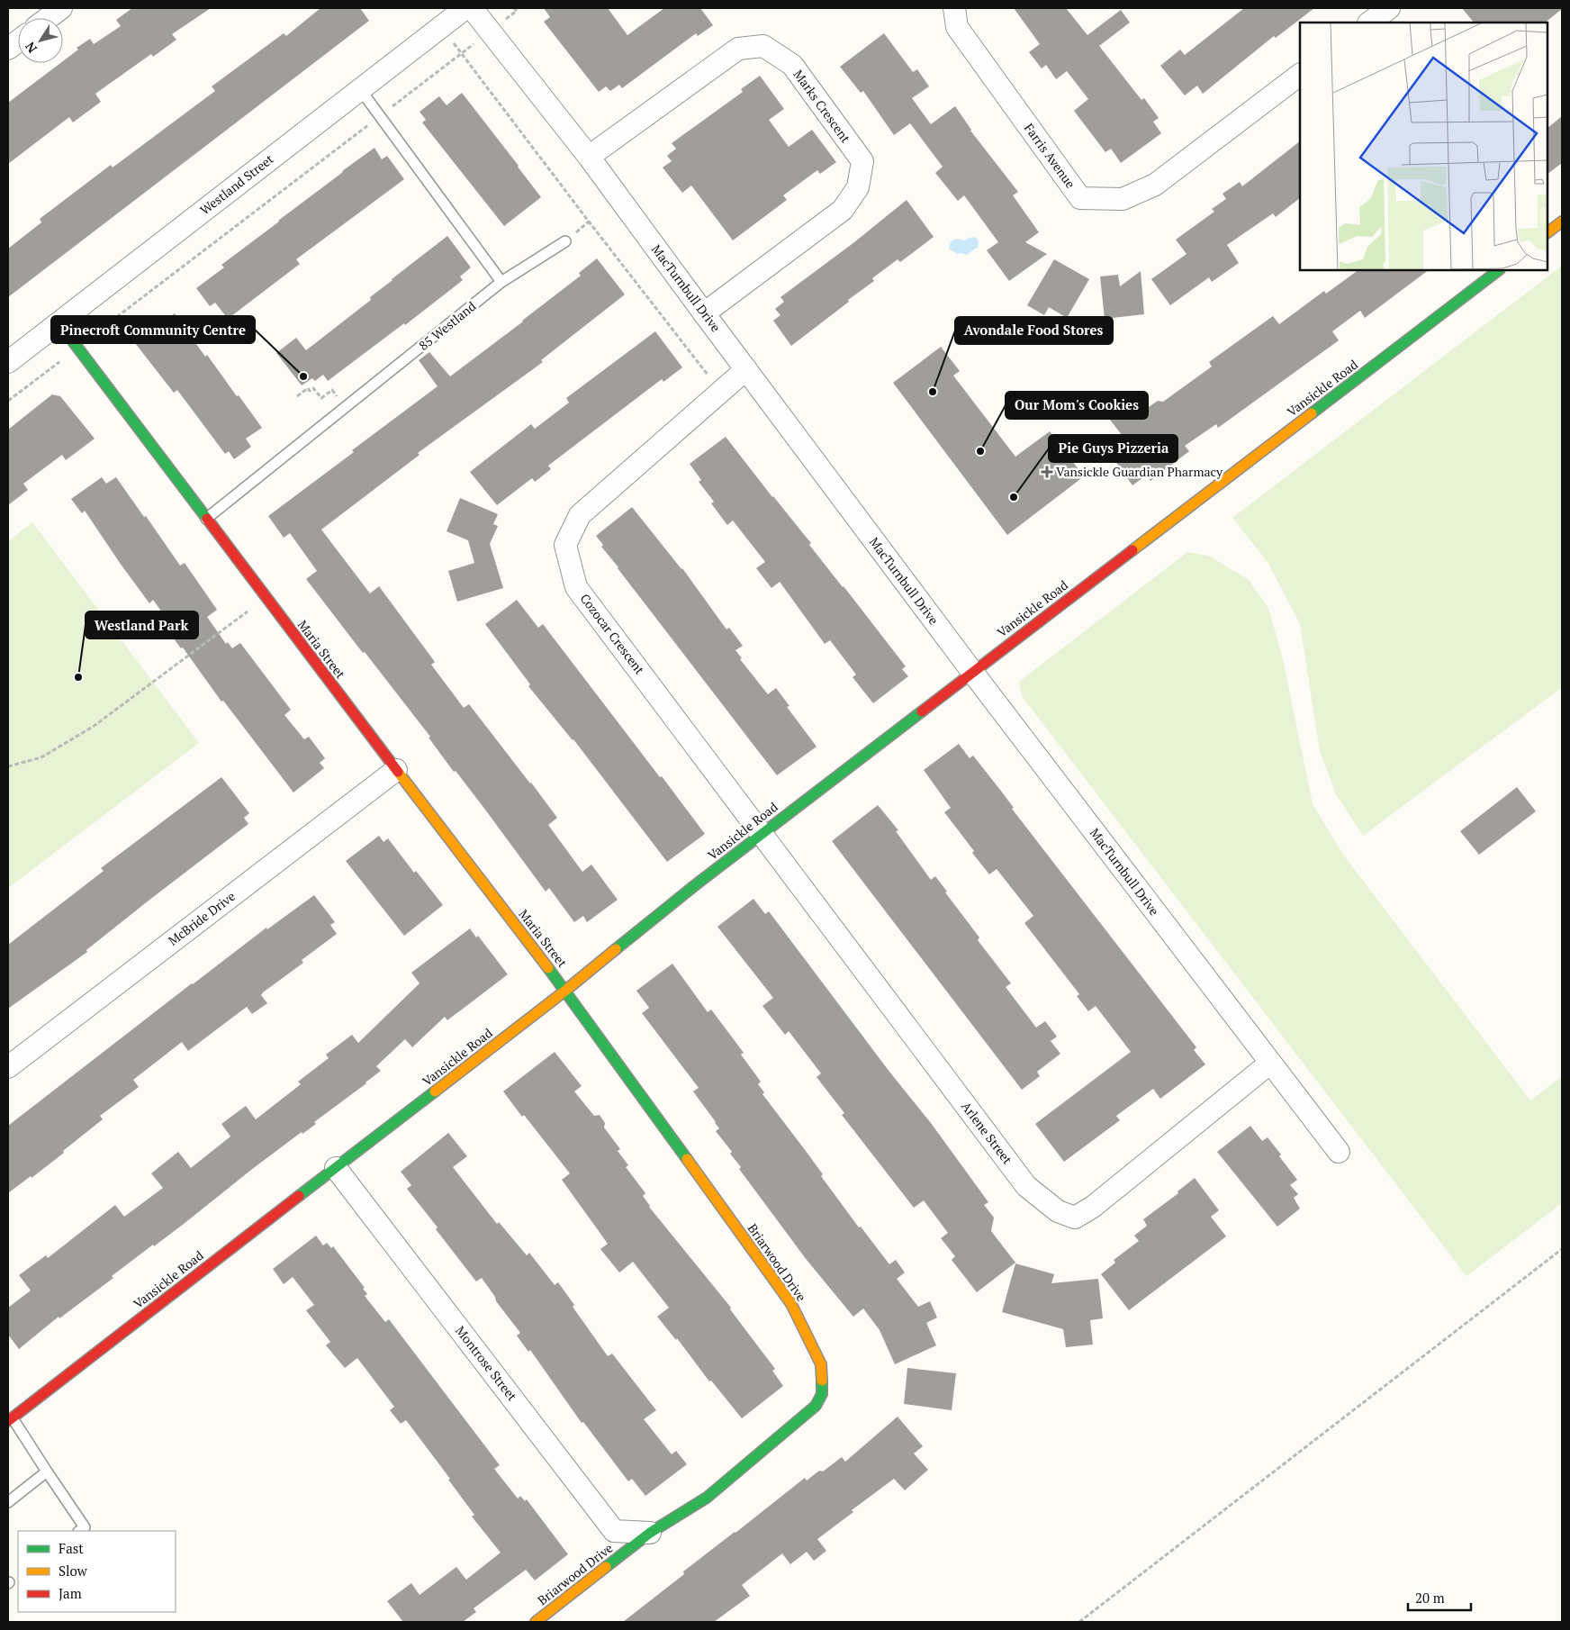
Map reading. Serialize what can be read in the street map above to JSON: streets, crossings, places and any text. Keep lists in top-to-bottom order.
{
  "streets": {
    "street": [
      "Marks Crescent",
      "Farris Avenue",
      "Westland Street",
      "MacTurnbull Drive",
      "Vansickle Road",
      "Cozocar Crescent",
      "Maria Street",
      "McBride Drive",
      "Arlene Street",
      "Briarwood Drive",
      "Montrose Street"
    ],
    "lane": ["85 Westland"]
  },
  "crossings": [
    ["Marks Crescent", "MacTurnbull Drive"],
    ["Westland Street", "Maria Street"],
    ["MacTurnbull Drive", "Vansickle Road"],
    ["MacTurnbull Drive", "Cozocar Crescent"],
    ["MacTurnbull Drive", "Arlene Street"],
    ["85 Westland", "Maria Street"],
    ["Vansickle Road", "Cozocar Crescent"],
    ["Vansickle Road", "Maria Street"],
    ["Vansickle Road", "Arlene Street"],
    ["Vansickle Road", "Briarwood Drive"],
    ["Vansickle Road", "Montrose Street"],
    ["Cozocar Crescent", "Arlene Street"],
    ["Maria Street", "McBride Drive"],
    ["Maria Street", "Briarwood Drive"],
    ["Briarwood Drive", "Montrose Street"]
  ],
  "places": {
    "other": [
      "Pinecroft Community Centre",
      "Avondale Food Stores",
      "Our Mom's Cookies",
      "Pie Guys Pizzeria",
      "Westland Park"
    ],
    "health": ["Vansickle Guardian Pharmacy"]
  },
  "legend": ["Fast", "Slow", "Jam"],
  "scale_bar": "20 m",
  "north": "bottom left"
}
